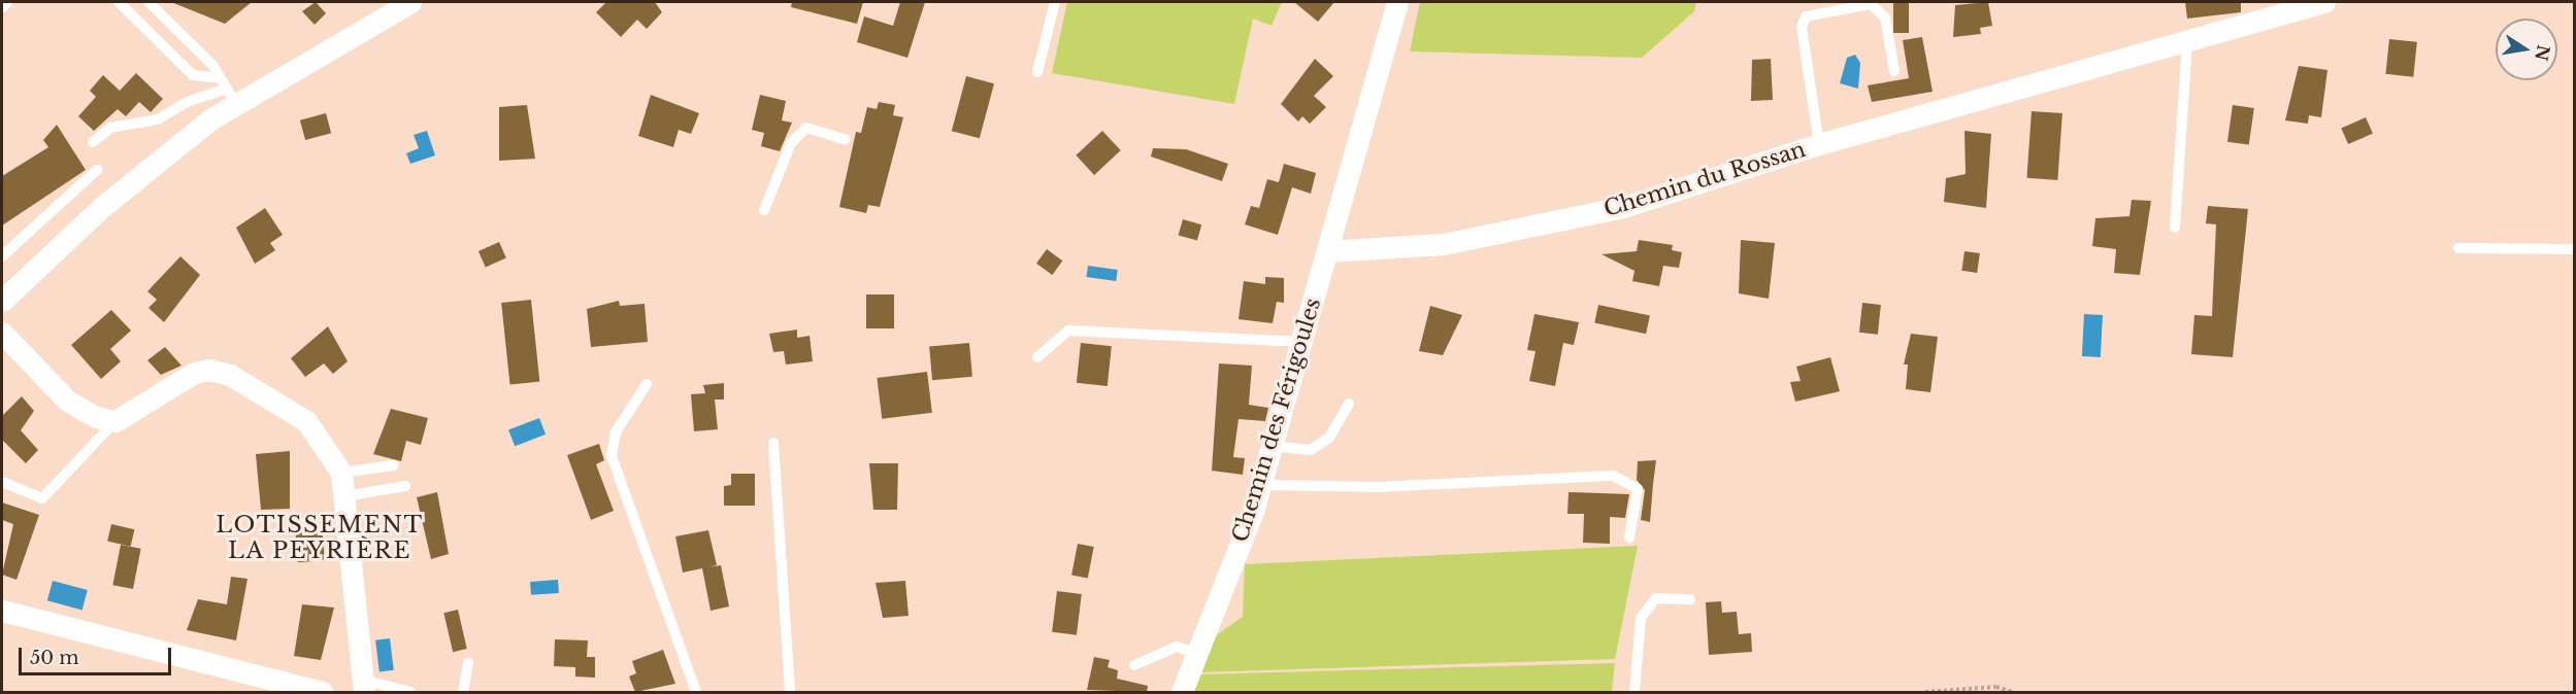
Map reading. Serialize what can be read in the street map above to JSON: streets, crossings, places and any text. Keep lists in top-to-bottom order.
{
  "streets": {
    "street": ["Chemin du Rossan", "Chemin des Férigoules"]
  },
  "crossings": [
    ["Chemin du Rossan", "Chemin des Férigoules"]
  ],
  "districts": ["LOTISSEMENT LA PEYRIÈRE"],
  "scale_bar": "50 m",
  "north": "right"
}
